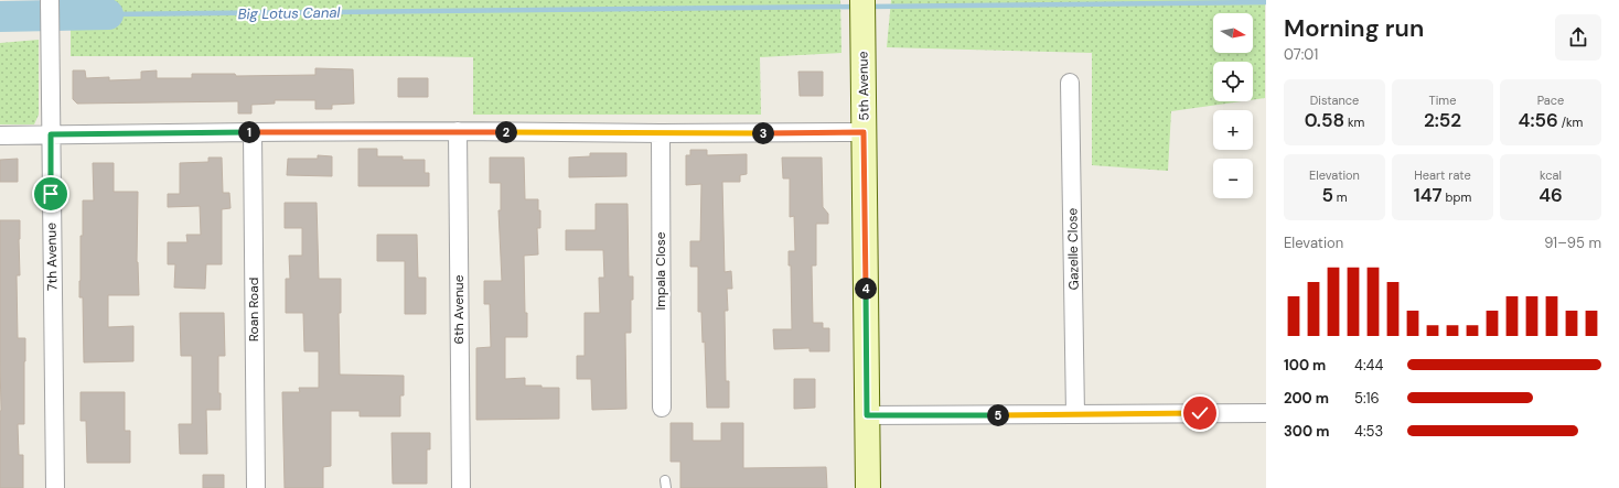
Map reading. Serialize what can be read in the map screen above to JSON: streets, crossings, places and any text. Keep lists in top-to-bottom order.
{
  "streets": {
    "main road": ["5th Avenue"],
    "street": [
      "Gazelle Close",
      "7th Avenue",
      "Impala Close",
      "Roan Road",
      "6th Avenue"
    ]
  },
  "water": ["Big Lotus Canal"],
  "north": "right",
  "page": {
    "heading": ["Morning run", "07:01"],
    "map_buttons": ["+", "−"],
    "stats": [
      ["Distance", "0.58 km"],
      ["Time", "2:52"],
      ["Pace", "4:56 /km"],
      ["Elevation", "5 m"],
      ["Heart rate", "147 bpm"],
      ["kcal", "46"]
    ],
    "pins": [
      "1",
      "2",
      "3",
      "4",
      "5"
    ],
    "chart": ["Elevation", "91–95 m"],
    "list": [
      {
        "name": "100 m",
        "note": "4:44"
      },
      {
        "name": "200 m",
        "note": "5:16"
      },
      {
        "name": "300 m",
        "note": "4:53"
      }
    ]
  }
}
